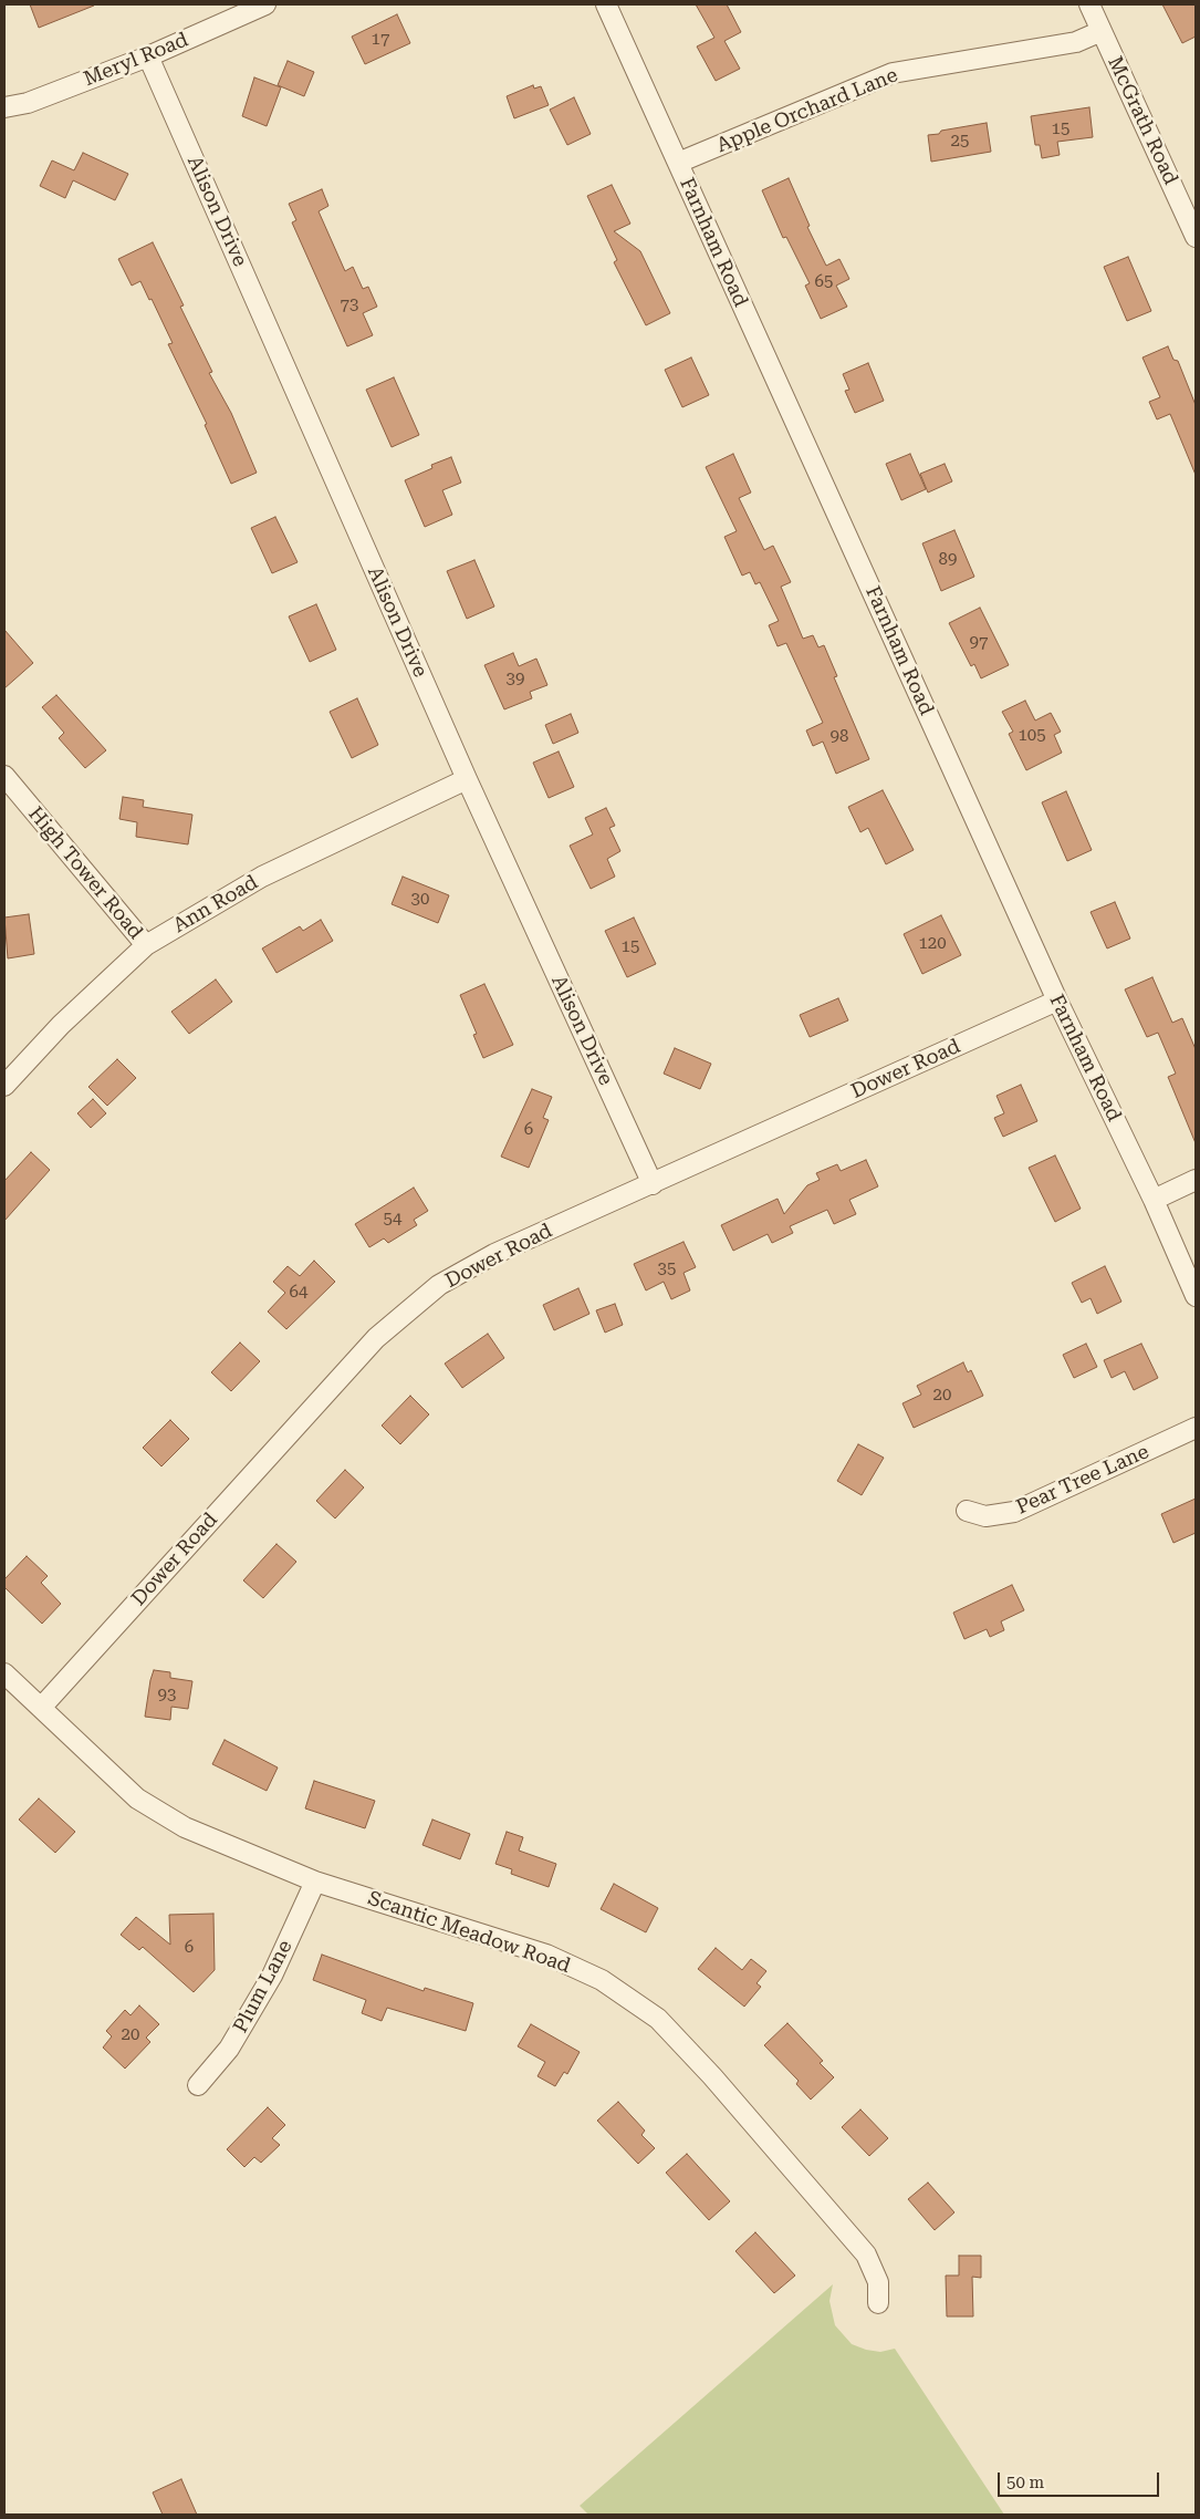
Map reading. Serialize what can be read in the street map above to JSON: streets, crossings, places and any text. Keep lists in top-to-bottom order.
{
  "streets": {
    "street": [
      "Meryl Road",
      "Apple Orchard Lane",
      "McGrath Road",
      "Alison Drive",
      "Farnham Road",
      "High Tower Road",
      "Ann Road",
      "Dower Road",
      "Pear Tree Lane",
      "Scantic Meadow Road",
      "Plum Lane"
    ]
  },
  "crossings": [
    ["Meryl Road", "Alison Drive"],
    ["Apple Orchard Lane", "McGrath Road"],
    ["Apple Orchard Lane", "Farnham Road"],
    ["Alison Drive", "Ann Road"],
    ["Alison Drive", "Dower Road"],
    ["Farnham Road", "Dower Road"],
    ["High Tower Road", "Ann Road"],
    ["Dower Road", "Scantic Meadow Road"],
    ["Scantic Meadow Road", "Plum Lane"]
  ],
  "house_numbers": [
    "17",
    "15",
    "25",
    "65",
    "73",
    "89",
    "97",
    "39",
    "105",
    "98",
    "30",
    "120",
    "15",
    "6",
    "54",
    "35",
    "64",
    "20",
    "93",
    "6",
    "20"
  ],
  "scale_bar": "50 m"
}
